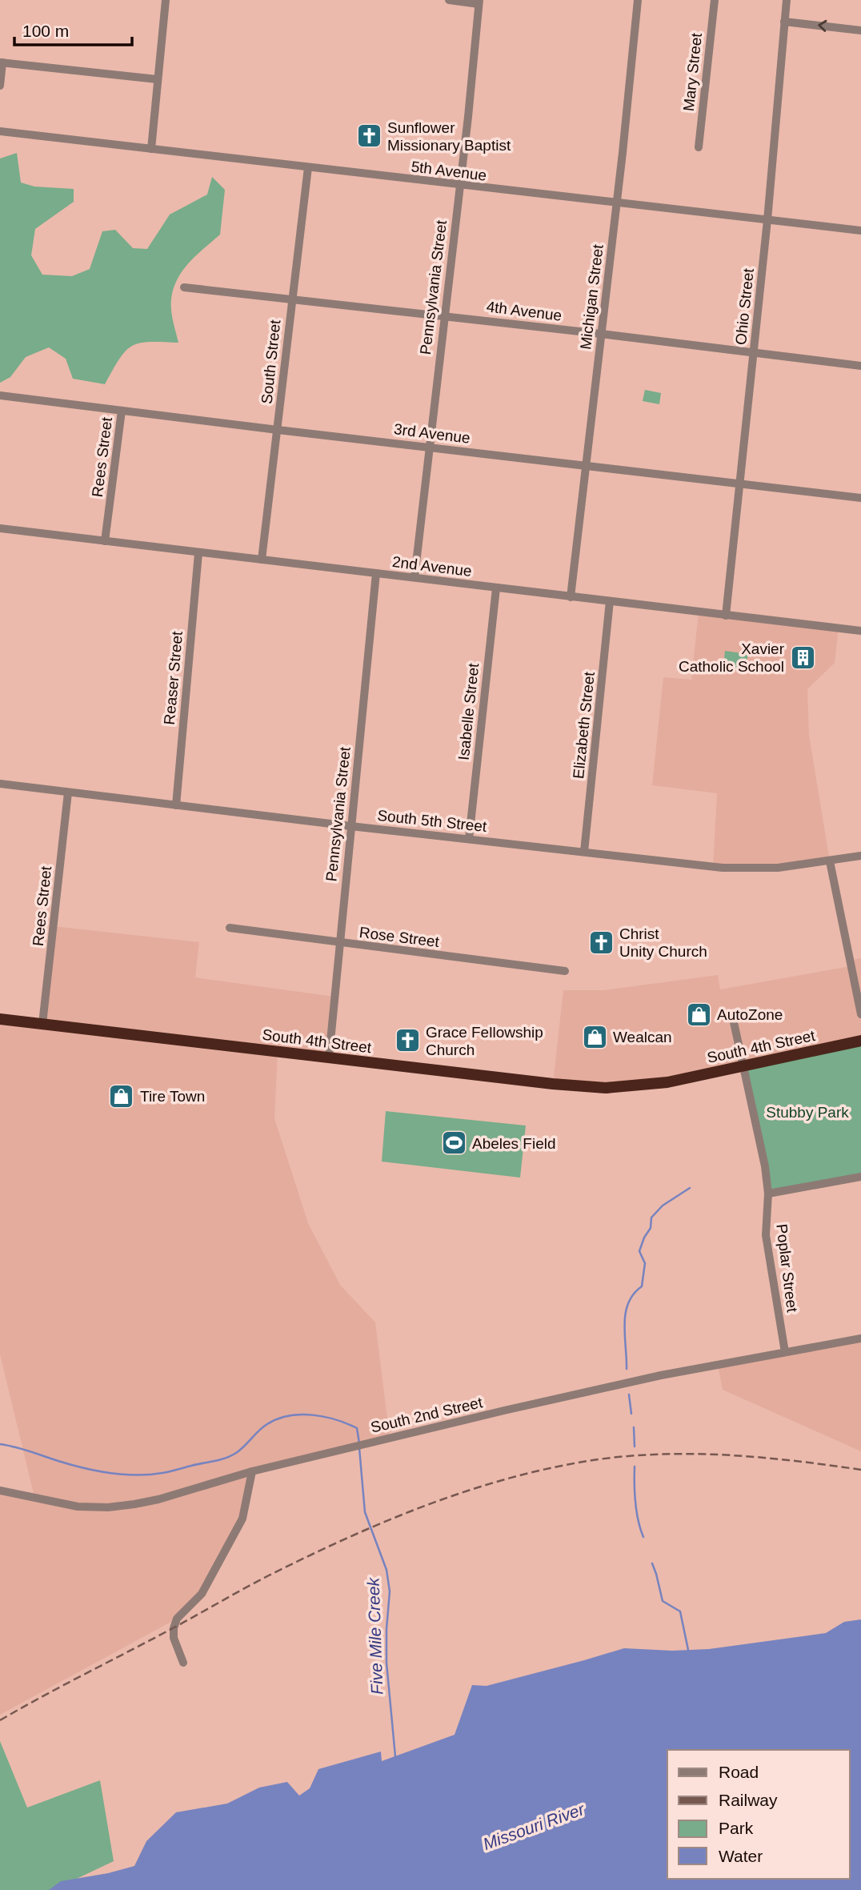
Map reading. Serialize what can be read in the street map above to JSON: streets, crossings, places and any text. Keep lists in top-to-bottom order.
{
  "streets": {
    "highway": ["South 4th Street"],
    "street": [
      "Mary Street",
      "5th Avenue",
      "Pennsylvania Street",
      "Michigan Street",
      "Ohio Street",
      "4th Avenue",
      "South Street",
      "3rd Avenue",
      "Rees Street",
      "2nd Avenue",
      "Reaser Street",
      "Isabelle Street",
      "Elizabeth Street",
      "South 5th Street",
      "Rose Street",
      "Poplar Street",
      "South 2nd Street"
    ]
  },
  "crossings": [
    ["5th Avenue", "Pennsylvania Street"],
    ["5th Avenue", "Michigan Street"],
    ["5th Avenue", "Ohio Street"],
    ["5th Avenue", "South Street"],
    ["Pennsylvania Street", "4th Avenue"],
    ["Pennsylvania Street", "3rd Avenue"],
    ["Pennsylvania Street", "2nd Avenue"],
    ["Pennsylvania Street", "South 5th Street"],
    ["Pennsylvania Street", "Rose Street"],
    ["Pennsylvania Street", "South 4th Street"],
    ["Michigan Street", "4th Avenue"],
    ["Michigan Street", "3rd Avenue"],
    ["Michigan Street", "2nd Avenue"],
    ["Ohio Street", "4th Avenue"],
    ["Ohio Street", "3rd Avenue"],
    ["Ohio Street", "2nd Avenue"],
    ["4th Avenue", "South Street"],
    ["South Street", "3rd Avenue"],
    ["South Street", "2nd Avenue"],
    ["3rd Avenue", "Rees Street"],
    ["Rees Street", "2nd Avenue"],
    ["Rees Street", "South 5th Street"],
    ["Rees Street", "South 4th Street"],
    ["2nd Avenue", "Reaser Street"],
    ["2nd Avenue", "Isabelle Street"],
    ["2nd Avenue", "Elizabeth Street"],
    ["Reaser Street", "South 5th Street"],
    ["Isabelle Street", "South 5th Street"],
    ["Elizabeth Street", "South 5th Street"],
    ["South 4th Street", "Poplar Street"],
    ["Poplar Street", "South 2nd Street"]
  ],
  "water": ["Five Mile Creek", "Missouri River"],
  "parks": ["Stubby Park"],
  "places": {
    "church": ["Sunflower Missionary Baptist", "Christ Unity Church", "Grace Fellowship Church"],
    "building": ["Xavier Catholic School"],
    "shop": ["AutoZone", "Wealcan", "Tire Town"],
    "sports": ["Abeles Field"]
  },
  "legend": [
    "Road",
    "Railway",
    "Park",
    "Water"
  ],
  "scale_bar": "100 m"
}
